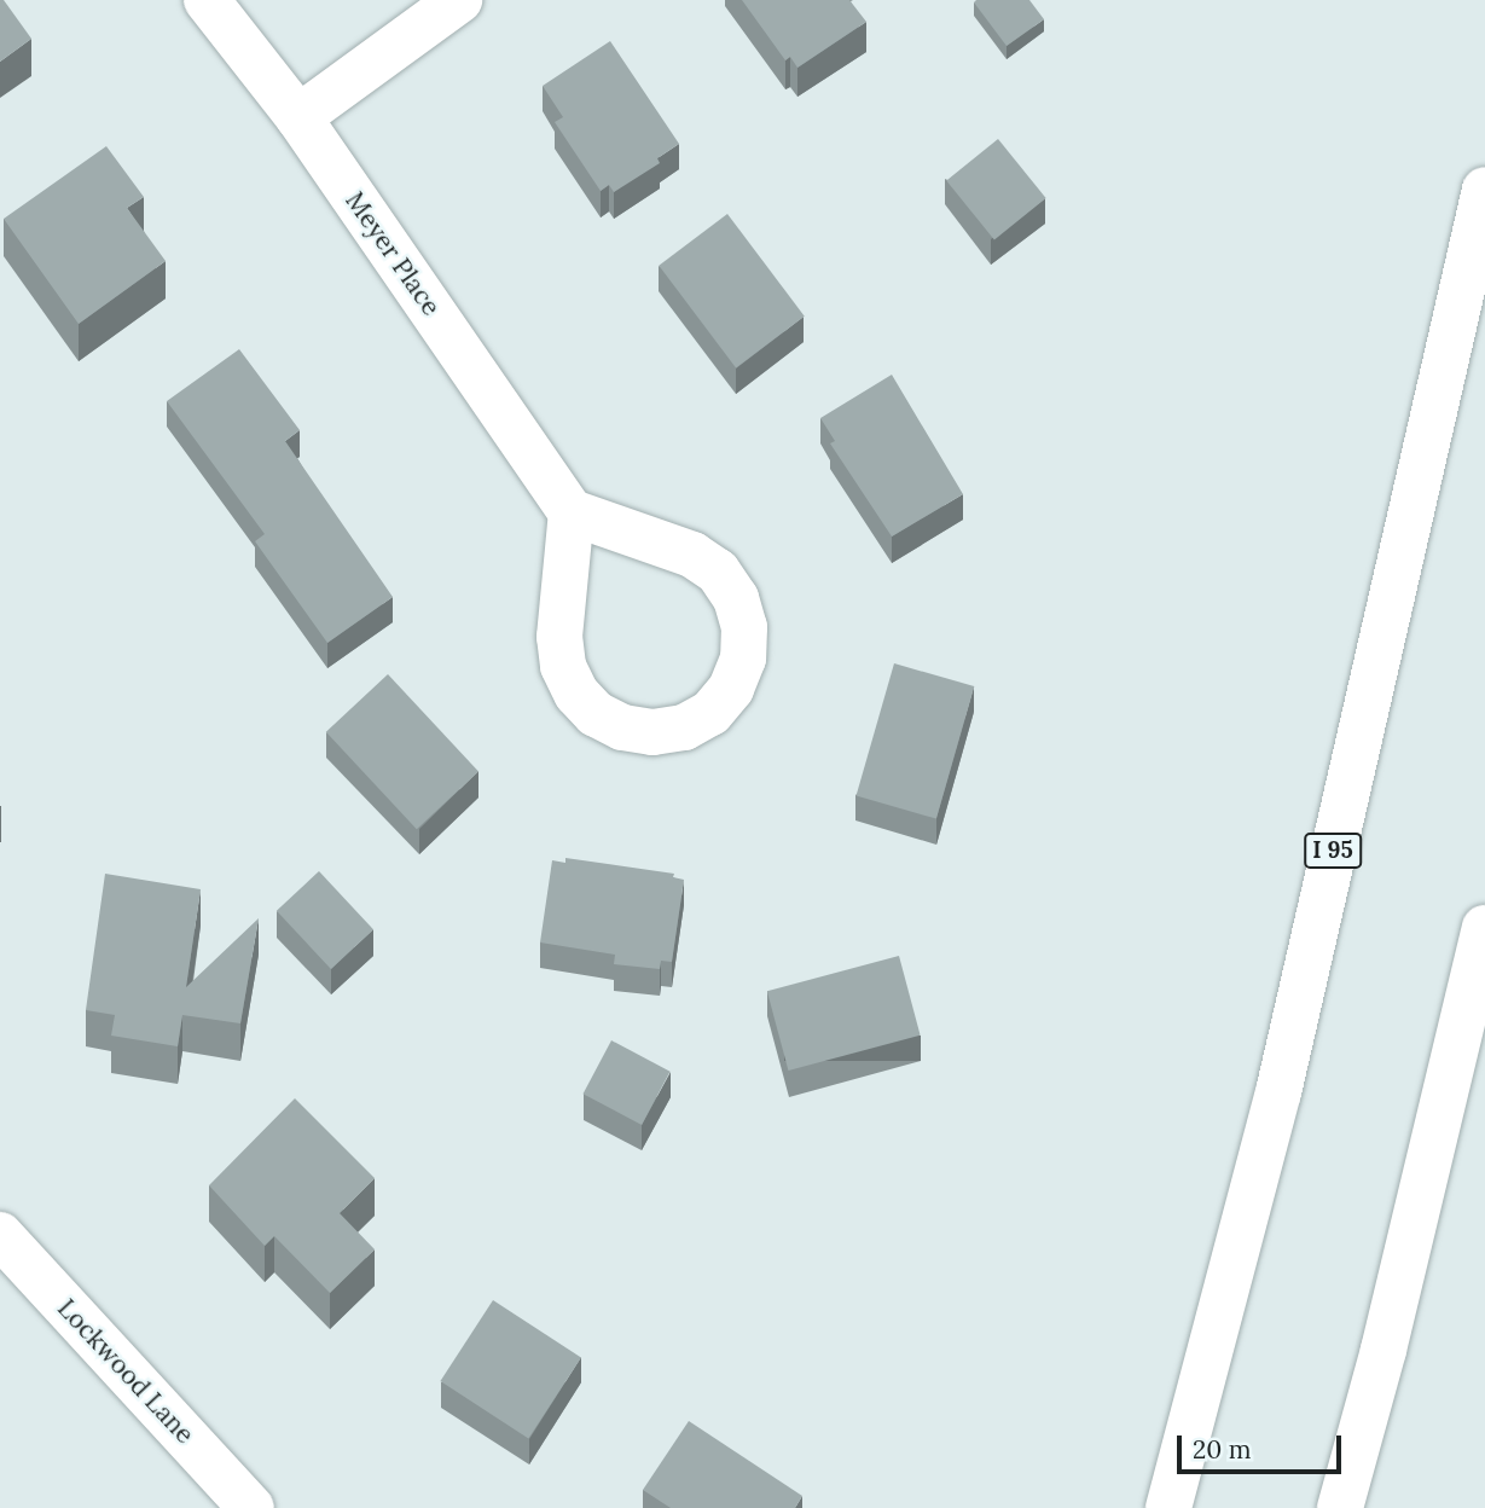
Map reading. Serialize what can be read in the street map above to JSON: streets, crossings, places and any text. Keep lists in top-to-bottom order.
{
  "streets": {
    "main road": ["Meyer Place", "I 95", "Lockwood Lane"]
  },
  "scale_bar": "20 m"
}
